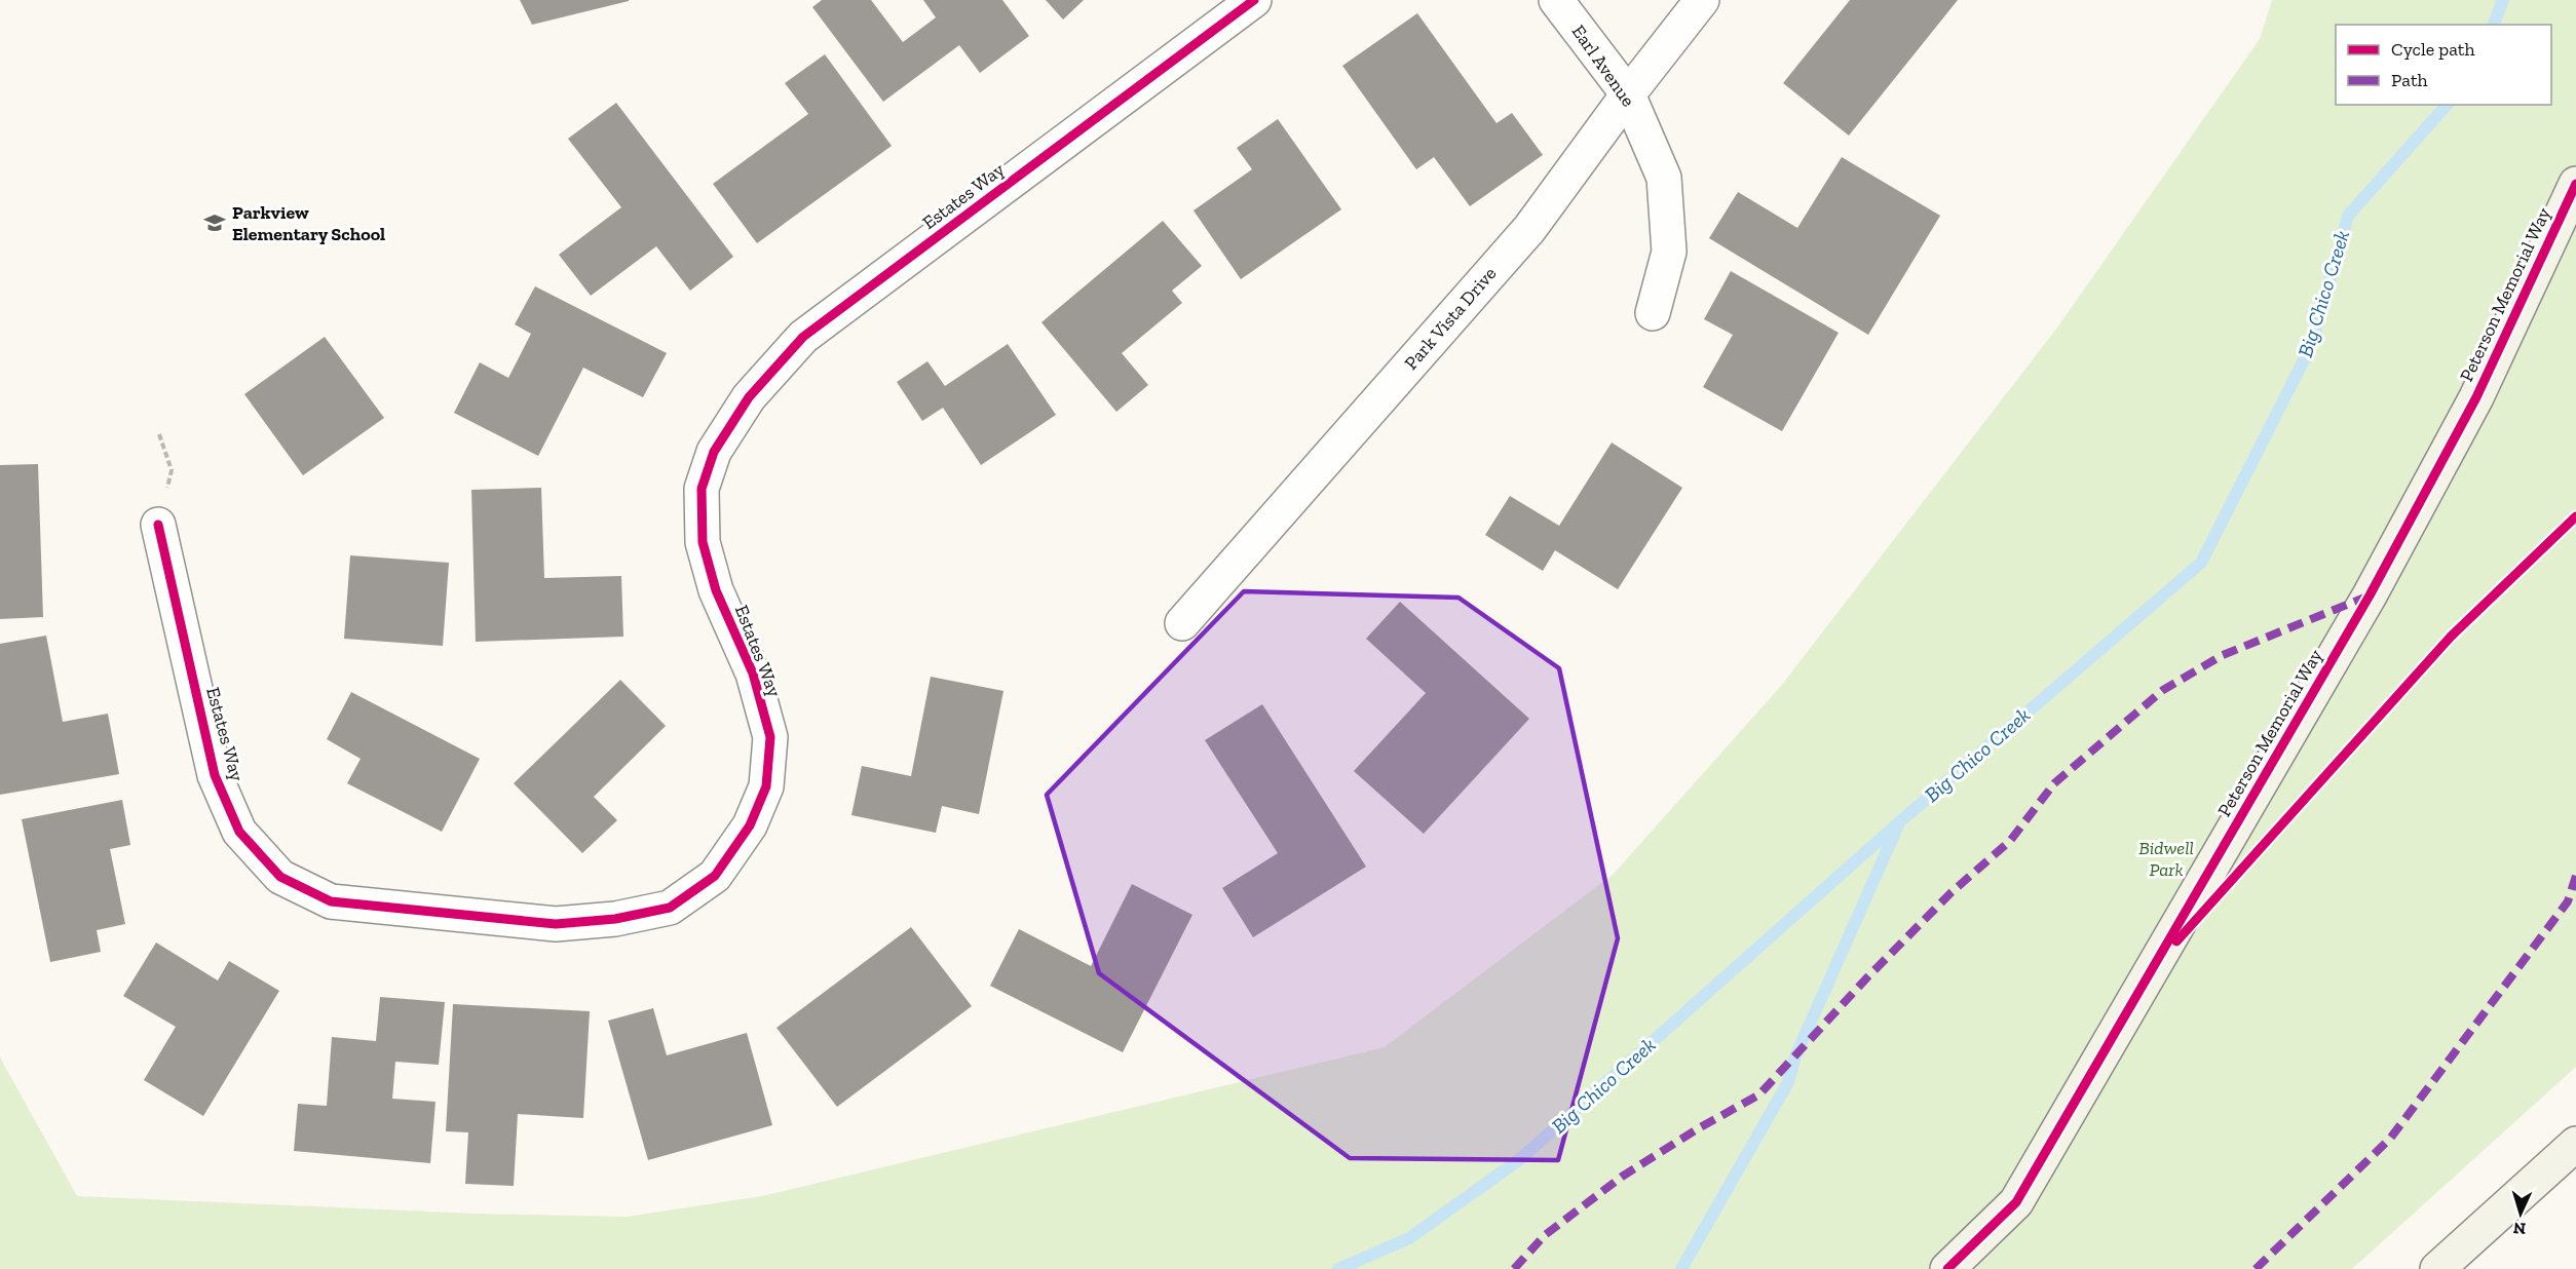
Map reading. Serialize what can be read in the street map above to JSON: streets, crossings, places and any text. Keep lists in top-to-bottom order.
{
  "streets": {
    "street": [
      "Earl Avenue",
      "Estates Way",
      "Peterson Memorial Way",
      "Park Vista Drive"
    ]
  },
  "crossings": [
    ["Earl Avenue", "Park Vista Drive"]
  ],
  "water": ["Big Chico Creek"],
  "parks": ["Bidwell Park"],
  "places": {
    "school or university": ["Parkview Elementary School"]
  },
  "legend": ["Cycle path", "Path"],
  "north": "bottom"
}
